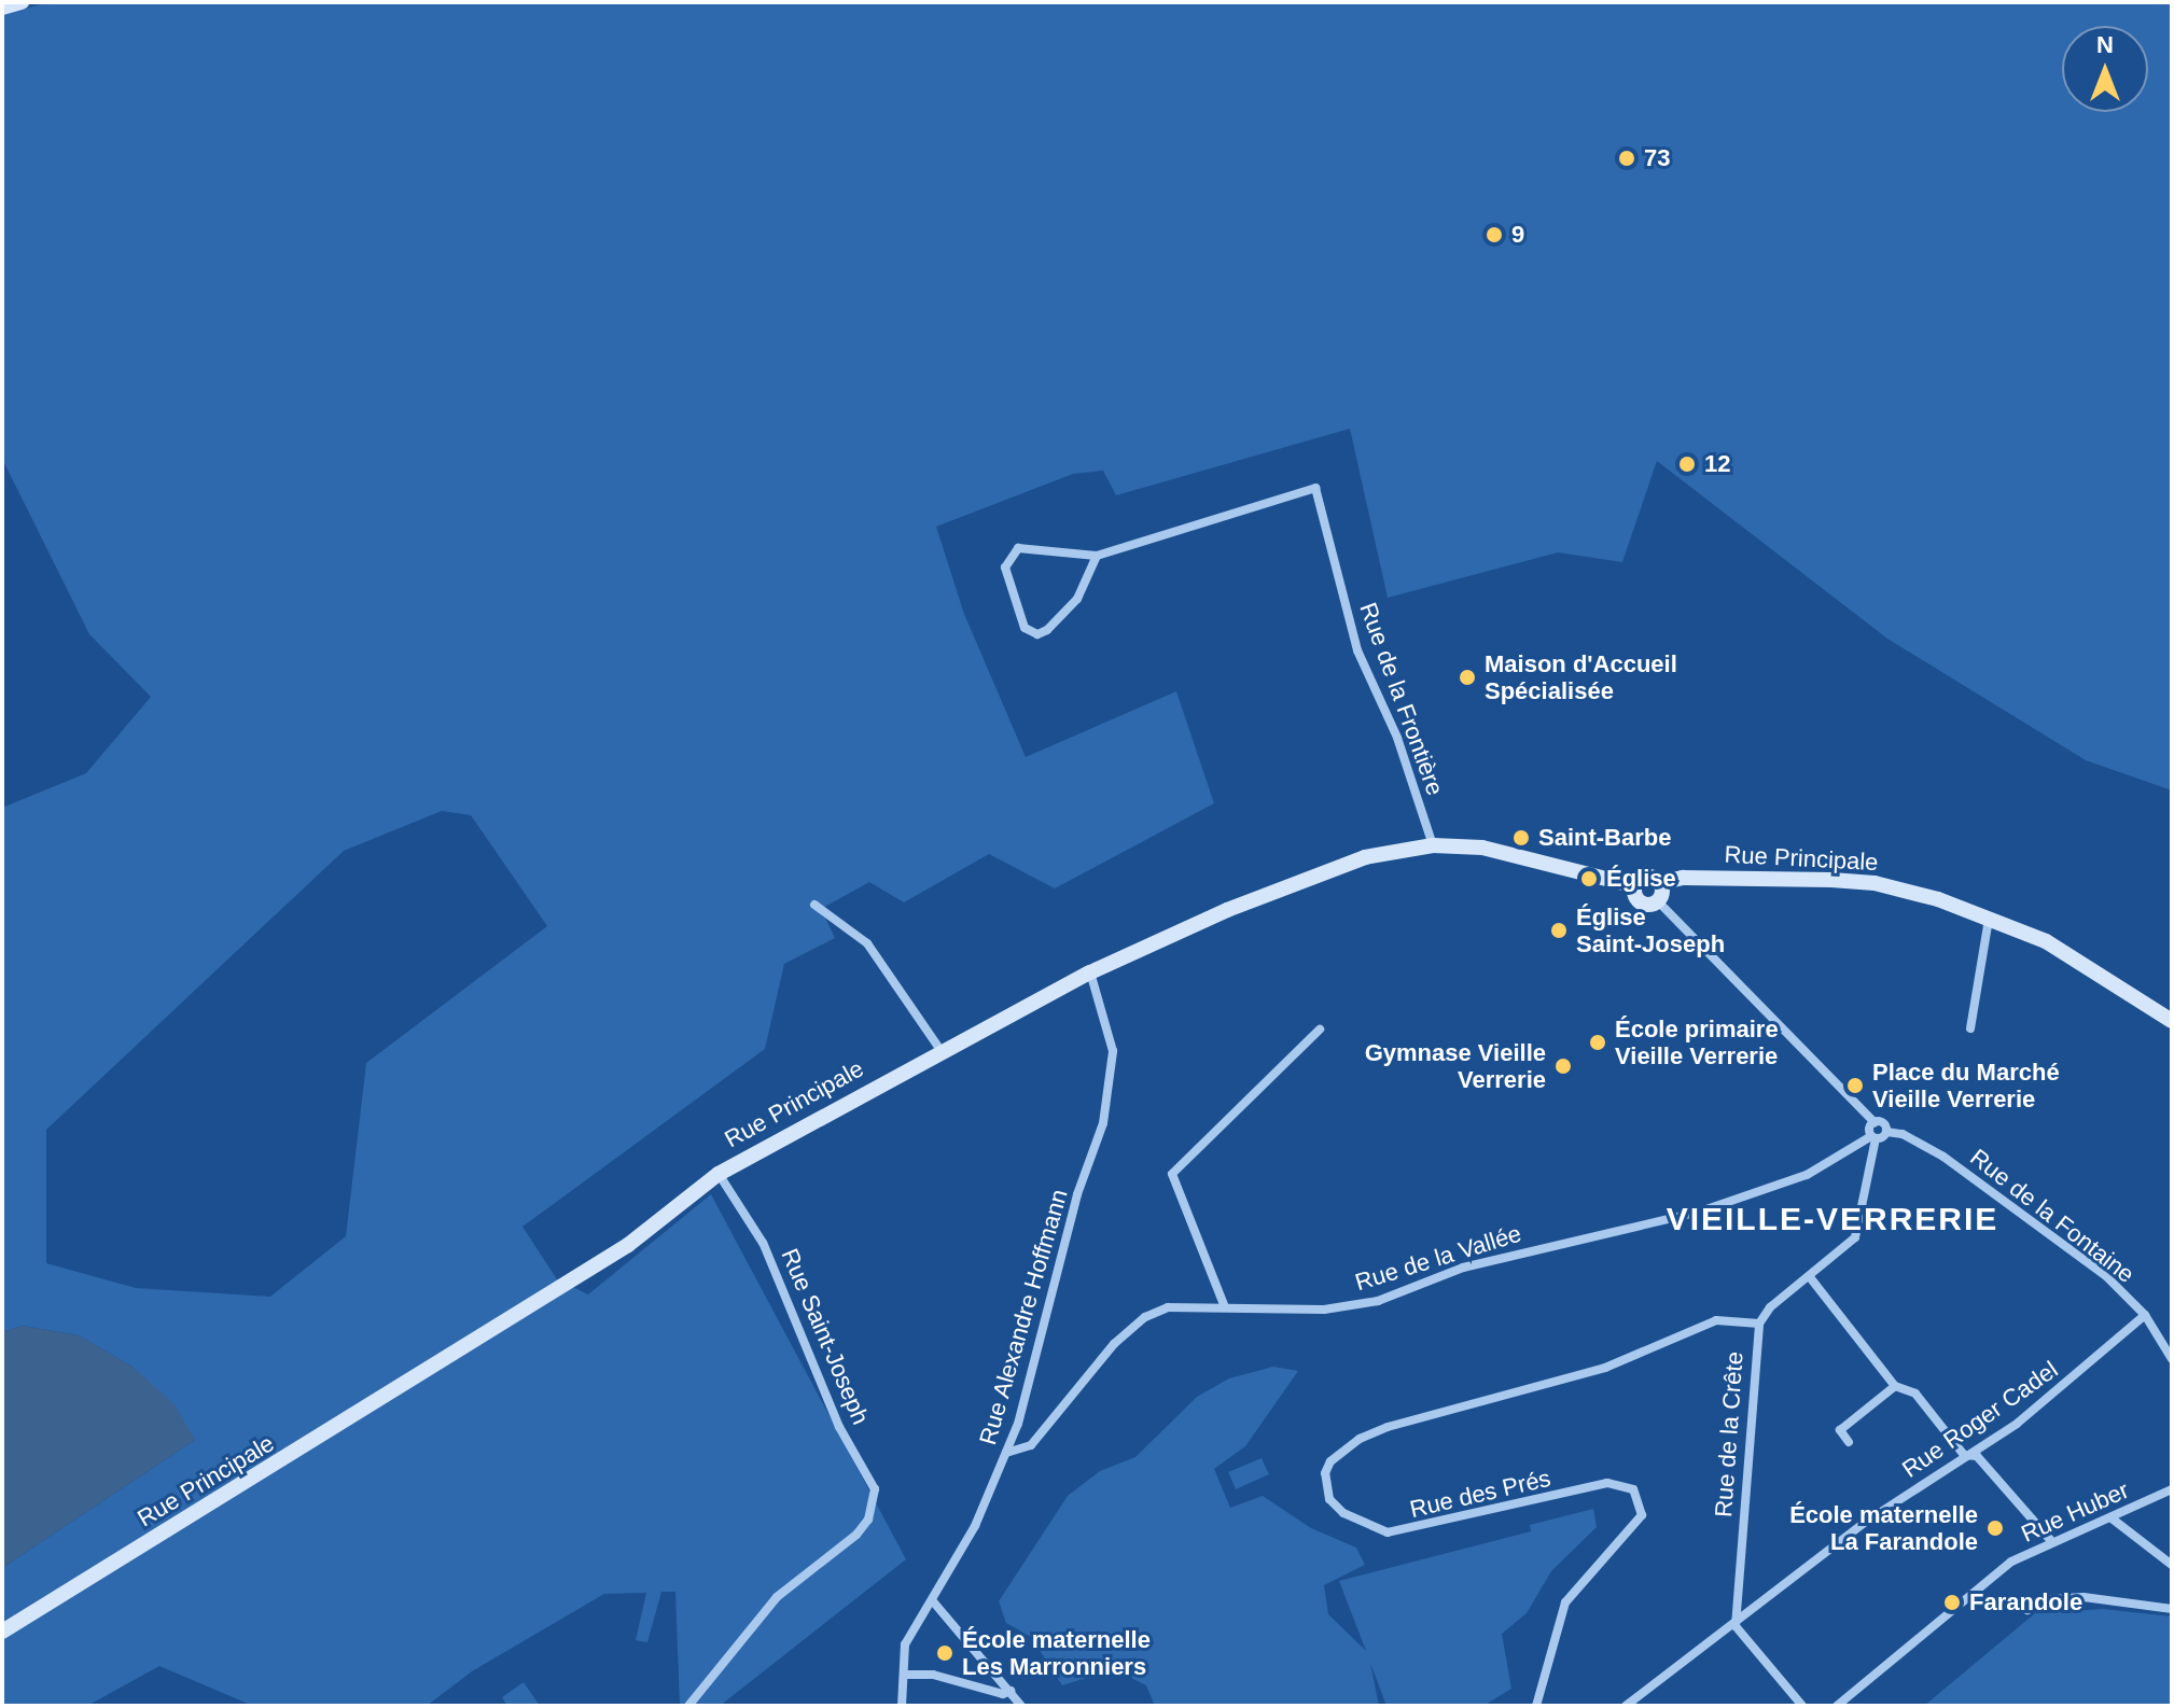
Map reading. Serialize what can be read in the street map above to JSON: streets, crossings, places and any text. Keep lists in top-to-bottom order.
{
  "streets": {
    "street": [
      "Rue de la Frontière",
      "Rue Principale",
      "Rue de la Fontaine",
      "Rue de la Vallée",
      "Rue Alexandre Hoffmann",
      "Rue Saint-Joseph",
      "Rue Roger Cadel",
      "Rue de la Crête",
      "Rue des Prés",
      "Rue Huber"
    ]
  },
  "crossings": [
    ["Rue de la Frontière", "Rue Principale"],
    ["Rue Principale", "Rue de la Fontaine"],
    ["Rue Principale", "Rue Alexandre Hoffmann"],
    ["Rue Principale", "Rue Saint-Joseph"],
    ["Rue de la Fontaine", "Rue Roger Cadel"],
    ["Rue de la Vallée", "Rue Alexandre Hoffmann"],
    ["Rue de la Vallée", "Rue de la Crête"],
    ["Rue Roger Cadel", "Rue de la Crête"],
    ["Rue de la Crête", "Rue des Prés"]
  ],
  "districts": ["VIEILLE-VERRERIE"],
  "places": [
    "73",
    "9",
    "12",
    "Maison d'Accueil Spécialisée",
    "Saint-Barbe",
    "Église",
    "Église Saint-Joseph",
    "École primaire Vieille Verrerie",
    "Gymnase Vieille Verrerie",
    "Place du Marché Vieille Verrerie",
    "École maternelle La Farandole",
    "Farandole",
    "École maternelle Les Marronniers"
  ],
  "north": "top"
}
